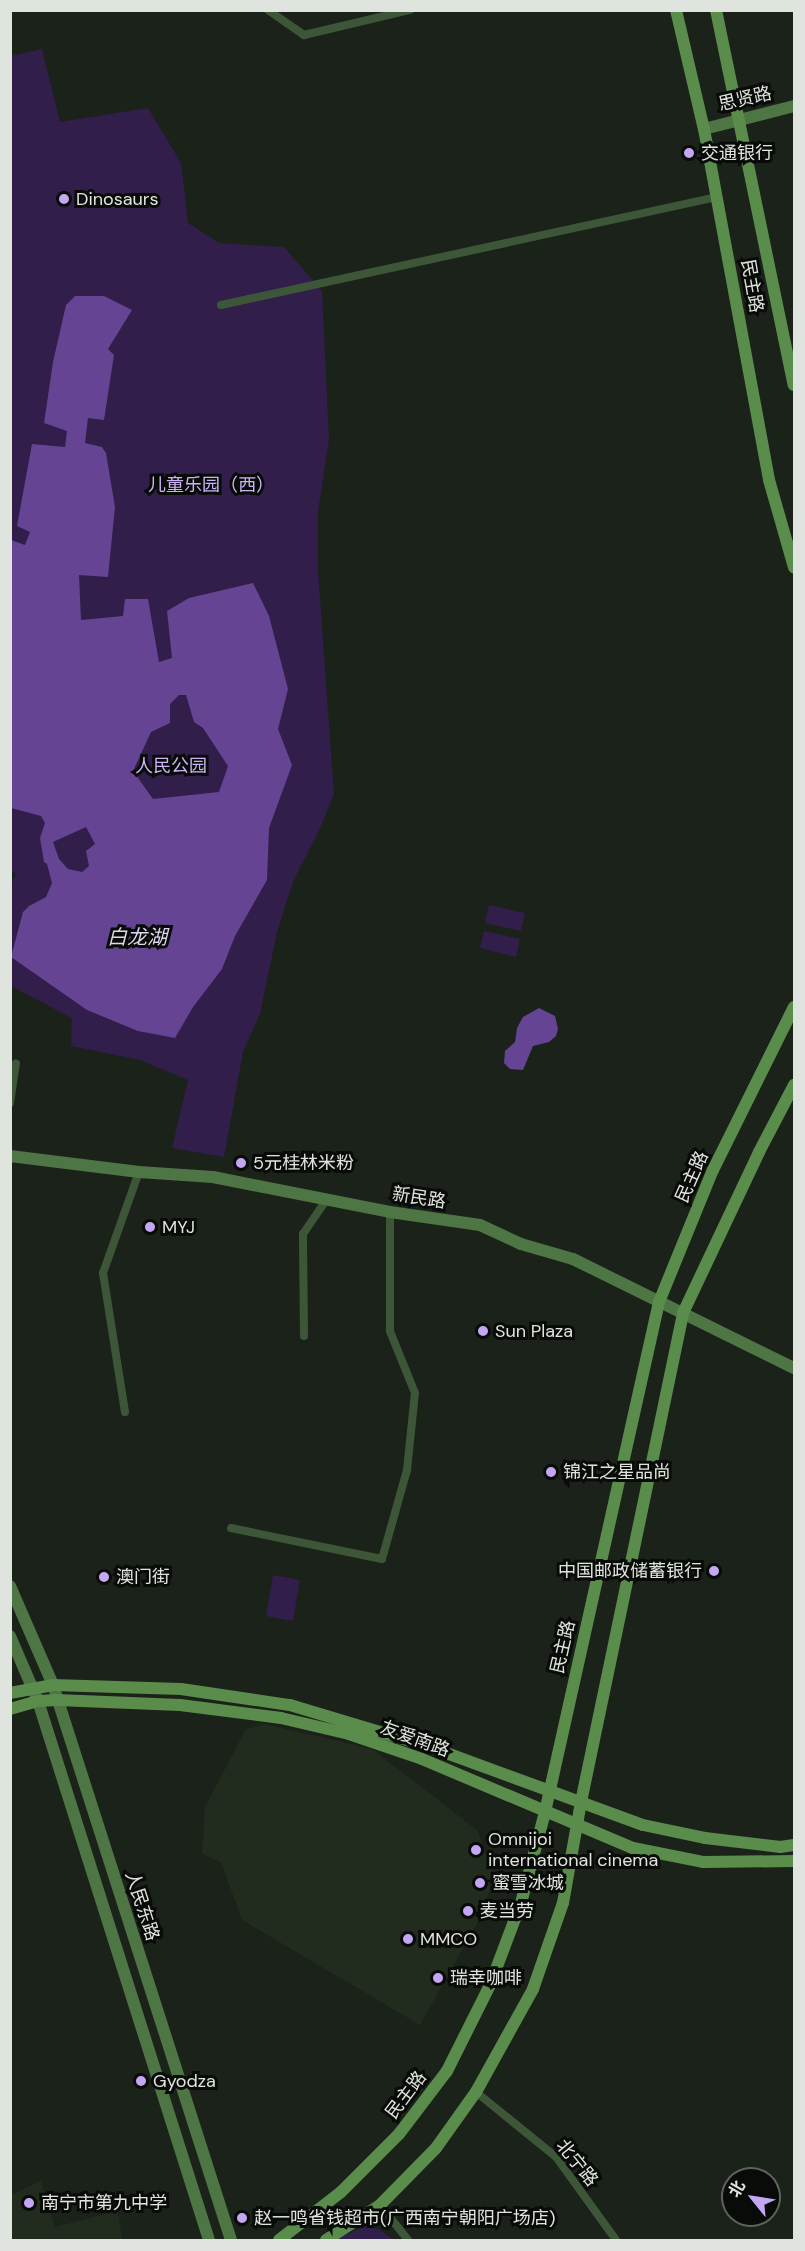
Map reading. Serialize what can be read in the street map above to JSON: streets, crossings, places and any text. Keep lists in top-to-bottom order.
{
  "streets": {
    "main road": [
      "思贤路",
      "民主路",
      "新民路",
      "友爱南路",
      "人民东路"
    ],
    "street": ["北宁路"]
  },
  "crossings": [
    ["思贤路", "民主路"],
    ["民主路", "新民路"],
    ["民主路", "友爱南路"],
    ["友爱南路", "人民东路"]
  ],
  "water": ["白龙湖"],
  "parks": ["儿童乐园（西）", "人民公园"],
  "places": [
    "交通银行",
    "Dinosaurs",
    "5元桂林米粉",
    "MYJ",
    "Sun Plaza",
    "锦江之星品尚",
    "中国邮政储蓄银行",
    "澳门街",
    "Omnijoi international cinema",
    "蜜雪冰城",
    "麦当劳",
    "MMCO",
    "瑞幸咖啡",
    "Gyodza",
    "南宁市第九中学",
    "赵一鸣省钱超市(广西南宁朝阳广场店)"
  ],
  "north": "top left"
}
